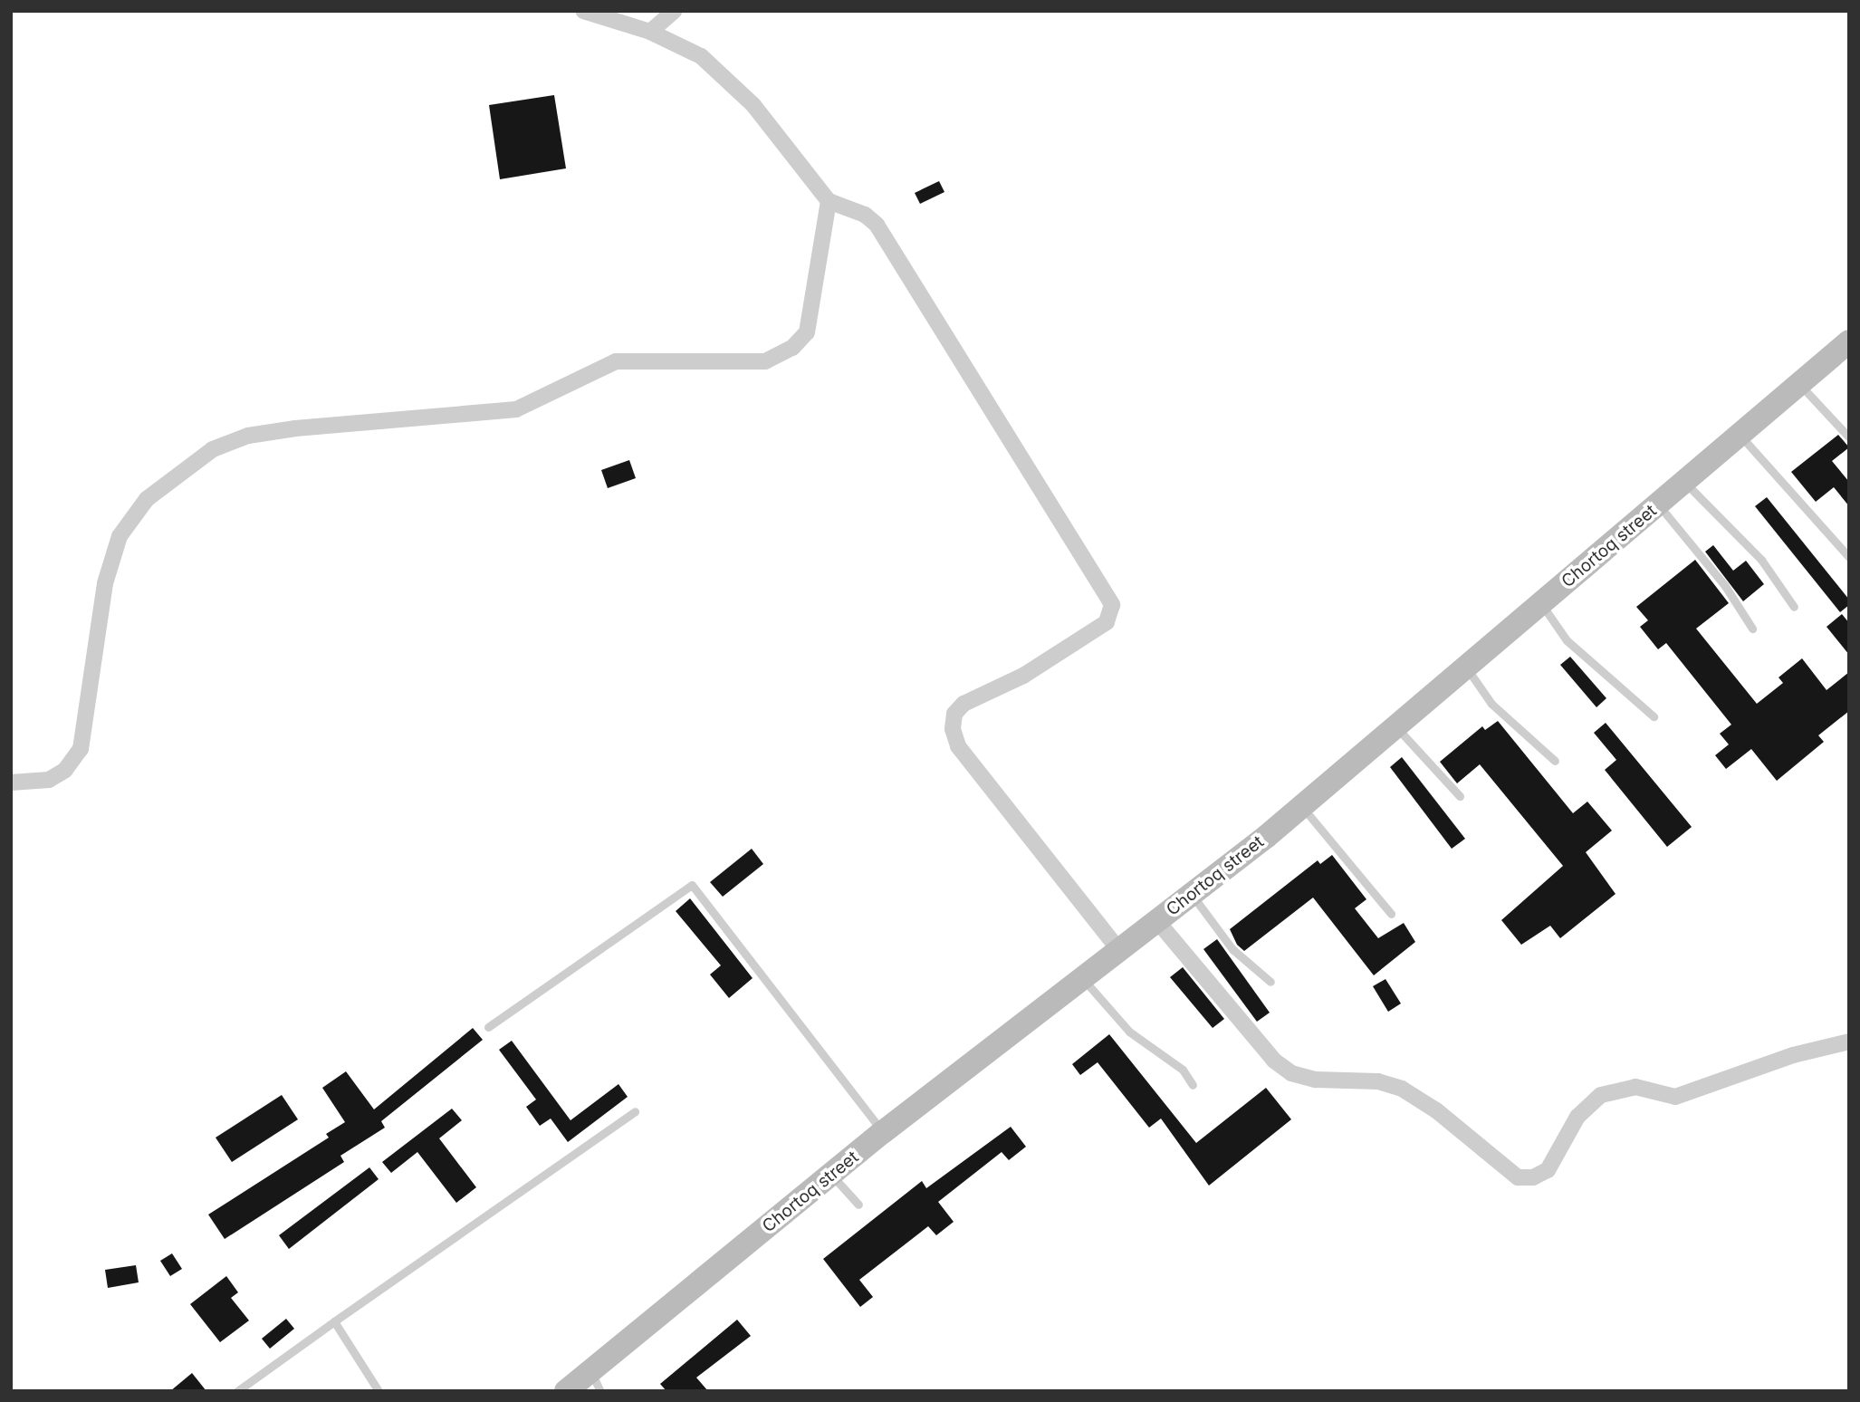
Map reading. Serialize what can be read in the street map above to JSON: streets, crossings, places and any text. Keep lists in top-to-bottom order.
{
  "streets": {
    "main road": ["Chortoq street"]
  }
}
